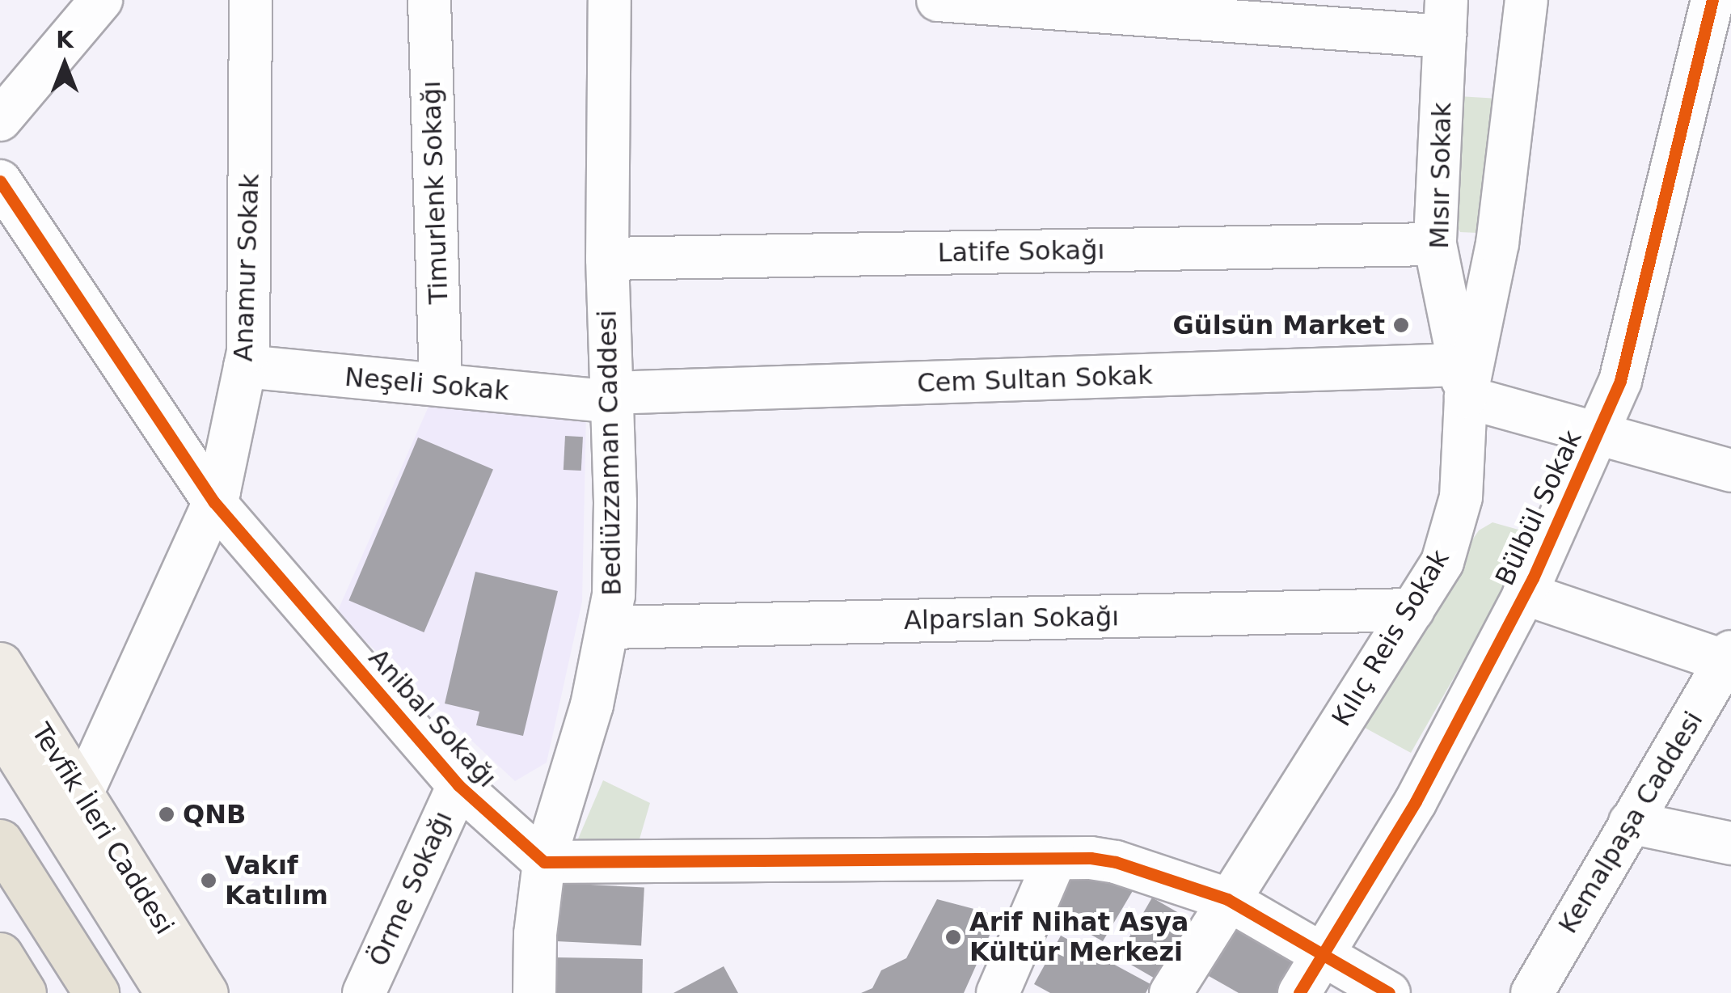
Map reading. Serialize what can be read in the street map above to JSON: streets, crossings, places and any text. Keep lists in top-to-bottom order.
{
  "streets": {
    "main road": ["Tevfik İleri Caddesi"],
    "street": [
      "Mısır Sokak",
      "Timurlenk Sokağı",
      "Latife Sokağı",
      "Anamur Sokak",
      "Cem Sultan Sokak",
      "Neşeli Sokak",
      "Bediüzzaman Caddesi",
      "Bülbül Sokak",
      "Alparslan Sokağı",
      "Kılıç Reis Sokak",
      "Anibal Sokağı",
      "Kemalpaşa Caddesi",
      "Örme Sokağı"
    ]
  },
  "crossings": [
    ["Mısır Sokak", "Latife Sokağı"],
    ["Mısır Sokak", "Cem Sultan Sokak"],
    ["Mısır Sokak", "Kılıç Reis Sokak"],
    ["Timurlenk Sokağı", "Neşeli Sokak"],
    ["Latife Sokağı", "Bediüzzaman Caddesi"],
    ["Anamur Sokak", "Neşeli Sokak"],
    ["Anamur Sokak", "Anibal Sokağı"],
    ["Anamur Sokak", "Tevfik İleri Caddesi"],
    ["Cem Sultan Sokak", "Neşeli Sokak"],
    ["Cem Sultan Sokak", "Bediüzzaman Caddesi"],
    ["Cem Sultan Sokak", "Bülbül Sokak"],
    ["Cem Sultan Sokak", "Kılıç Reis Sokak"],
    ["Neşeli Sokak", "Bediüzzaman Caddesi"],
    ["Bediüzzaman Caddesi", "Alparslan Sokağı"],
    ["Bediüzzaman Caddesi", "Anibal Sokağı"],
    ["Alparslan Sokağı", "Kılıç Reis Sokak"],
    ["Anibal Sokağı", "Örme Sokağı"]
  ],
  "places": [
    "Gülsün Market",
    "QNB",
    "Vakıf Katılım",
    "Arif Nihat Asya Kültür Merkezi"
  ],
  "north": "top"
}
